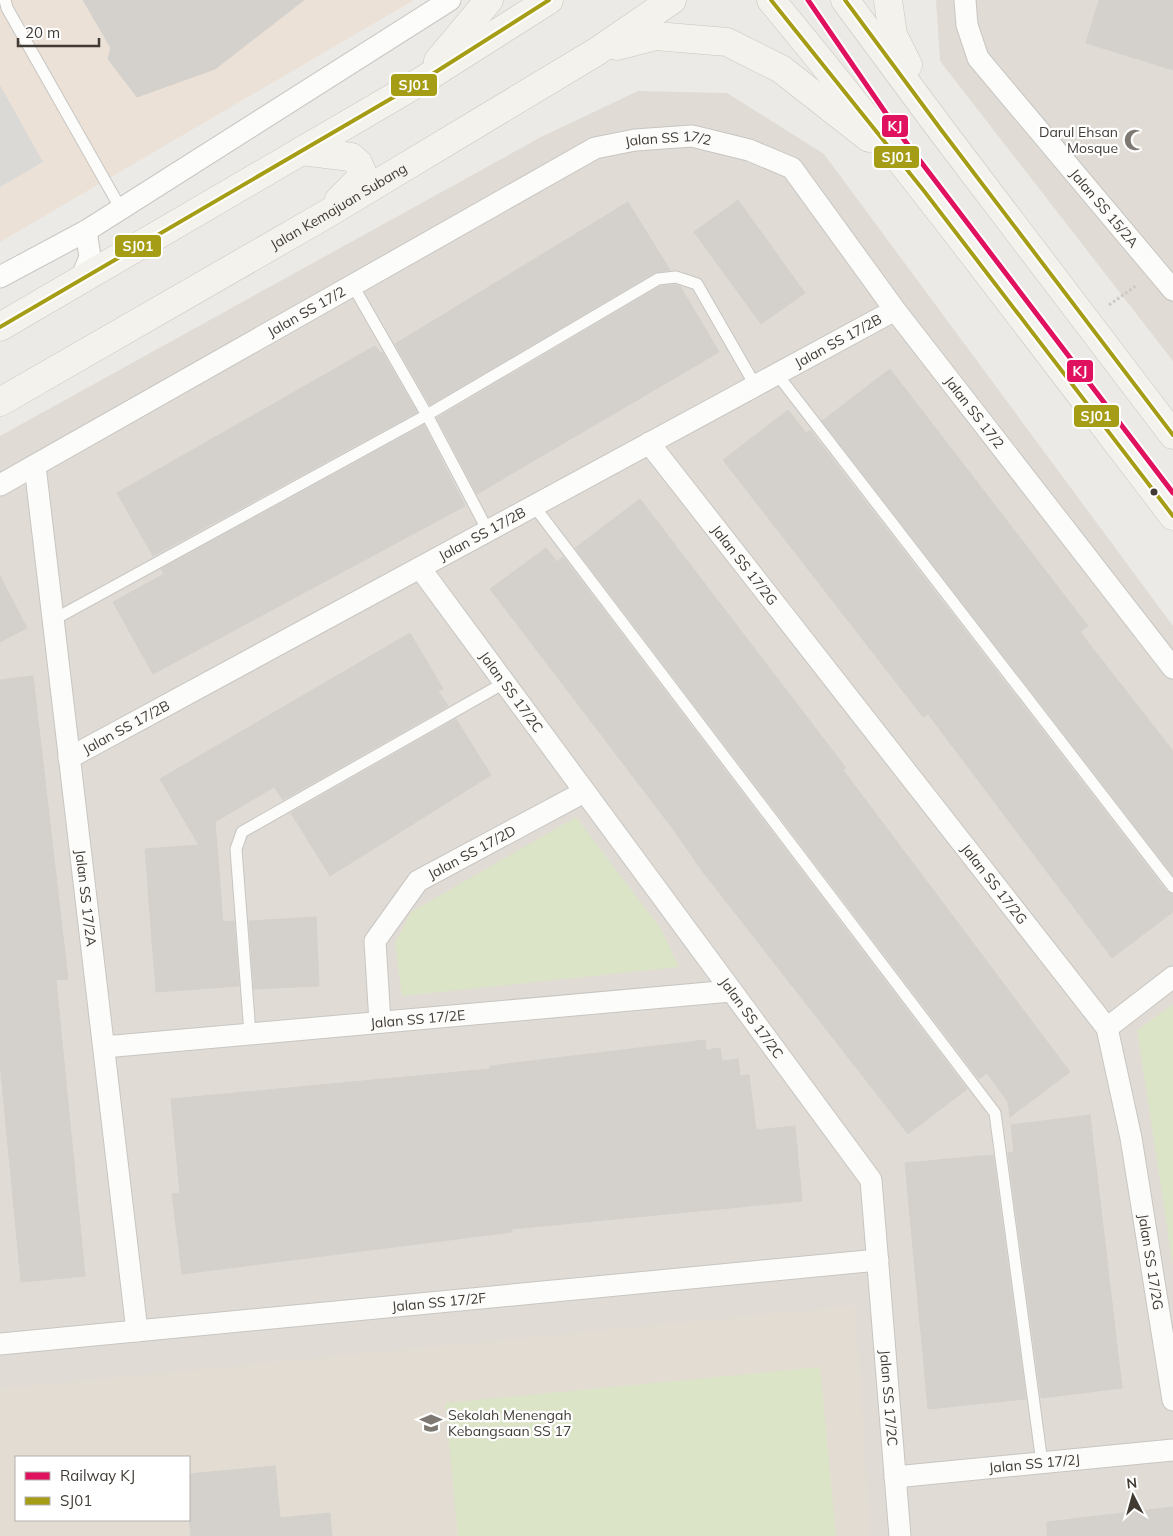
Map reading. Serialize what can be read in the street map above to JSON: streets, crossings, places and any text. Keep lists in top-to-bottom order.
{
  "streets": {
    "main road": ["Jalan Kemajuan Subang"],
    "street": [
      "Jalan SS 17/2",
      "Jalan SS 15/2A",
      "Jalan SS 17/2B",
      "Jalan SS 17/2G",
      "Jalan SS 17/2C",
      "Jalan SS 17/2D",
      "Jalan SS 17/2A",
      "Jalan SS 17/2E",
      "Jalan SS 17/2F",
      "Jalan SS 17/2J"
    ]
  },
  "crossings": [
    ["Jalan SS 17/2", "Jalan SS 17/2B"],
    ["Jalan SS 17/2", "Jalan SS 17/2A"],
    ["Jalan SS 17/2B", "Jalan SS 17/2G"],
    ["Jalan SS 17/2B", "Jalan SS 17/2C"],
    ["Jalan SS 17/2B", "Jalan SS 17/2A"],
    ["Jalan SS 17/2C", "Jalan SS 17/2D"],
    ["Jalan SS 17/2C", "Jalan SS 17/2E"],
    ["Jalan SS 17/2C", "Jalan SS 17/2F"],
    ["Jalan SS 17/2C", "Jalan SS 17/2J"],
    ["Jalan SS 17/2D", "Jalan SS 17/2E"],
    ["Jalan SS 17/2A", "Jalan SS 17/2E"],
    ["Jalan SS 17/2A", "Jalan SS 17/2F"]
  ],
  "places": {
    "mosque": ["Darul Ehsan Mosque"],
    "school or university": ["Sekolah Menengah Kebangsaan SS 17"]
  },
  "lines": ["rail line KJ", "transit line SJ01"],
  "legend": ["Railway KJ", "SJ01"],
  "scale_bar": "20 m",
  "north": "top"
}
